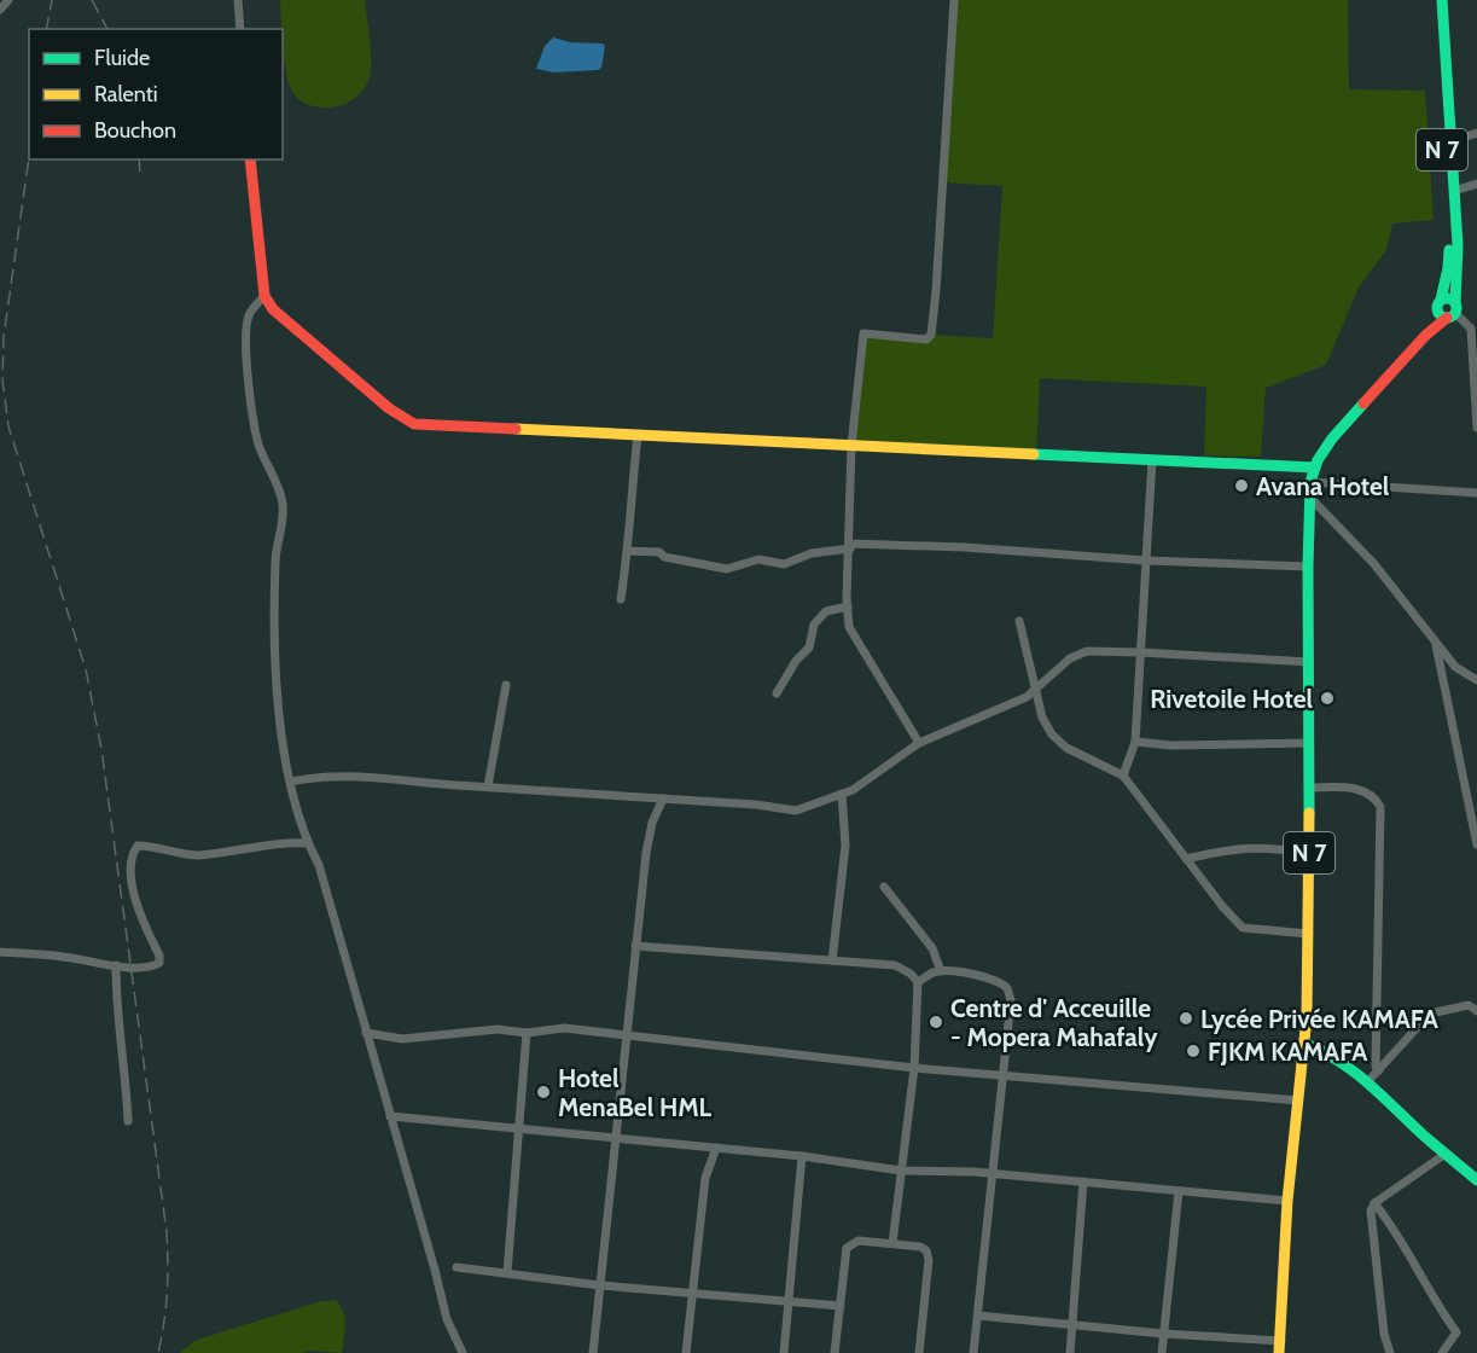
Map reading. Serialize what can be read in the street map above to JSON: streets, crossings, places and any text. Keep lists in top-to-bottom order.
{
  "streets": {
    "main road": ["N 7"]
  },
  "places": [
    "Avana Hotel",
    "Rivetoile Hotel",
    "Lycée Privée KAMAFA",
    "Centre d' Acceuille - Mopera Mahafaly",
    "FJKM KAMAFA",
    "Hotel MenaBel HML"
  ],
  "legend": ["Fluide", "Ralenti", "Bouchon"]
}
